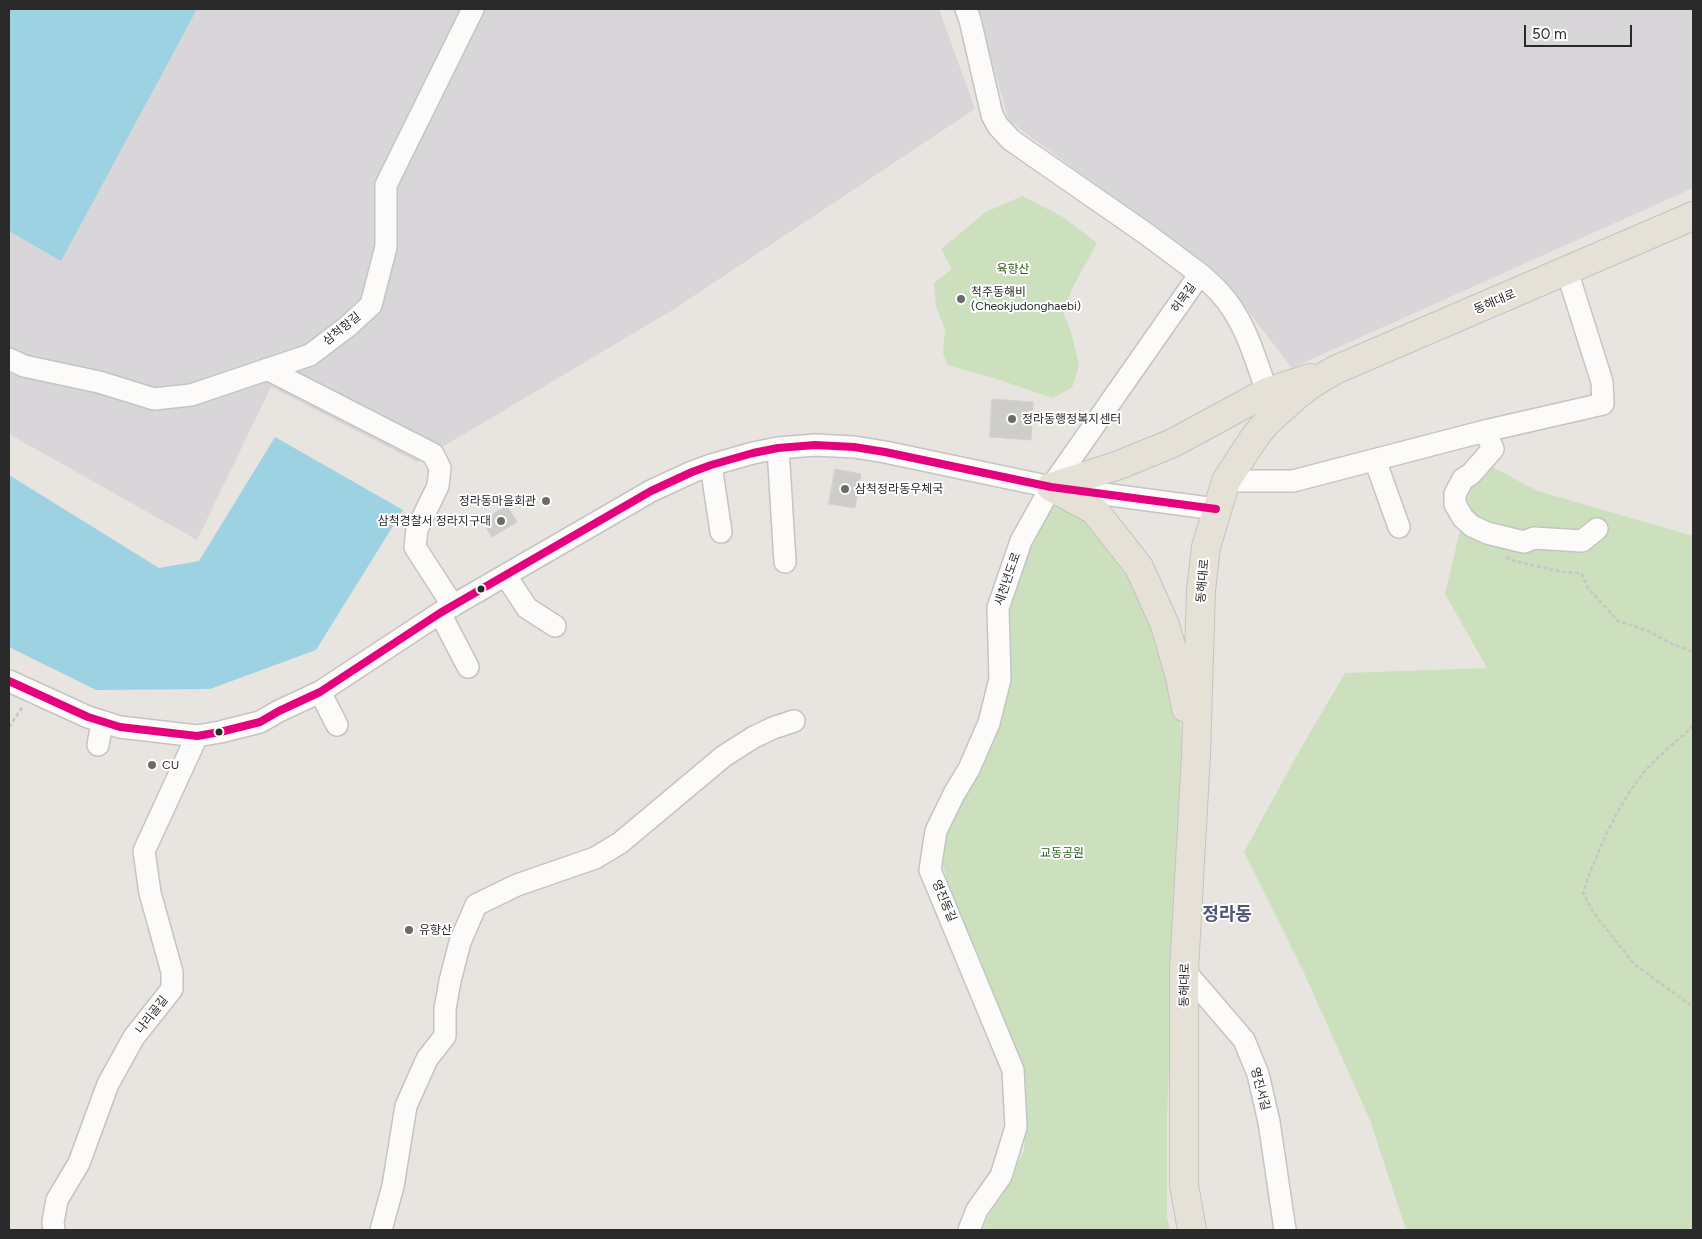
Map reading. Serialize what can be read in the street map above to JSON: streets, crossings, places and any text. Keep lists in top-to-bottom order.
{
  "streets": {
    "main road": ["동해대로"],
    "street": [
      "허목길",
      "삼척항길",
      "새천년도로",
      "영진동길",
      "나리골길",
      "영진서길"
    ]
  },
  "crossings": [
    ["허목길", "새천년도로"],
    ["동해대로", "영진서길"],
    ["새천년도로", "영진동길"]
  ],
  "districts": ["정라동"],
  "parks": ["육향산", "교동공원"],
  "places": [
    "척주동해비 (Cheokjudonghaebi)",
    "정라동행정복지센터",
    "삼척정라동우체국",
    "정라동마을회관",
    "삼척경찰서 정라지구대",
    "CU",
    "유향산"
  ],
  "scale_bar": "50 m"
}
